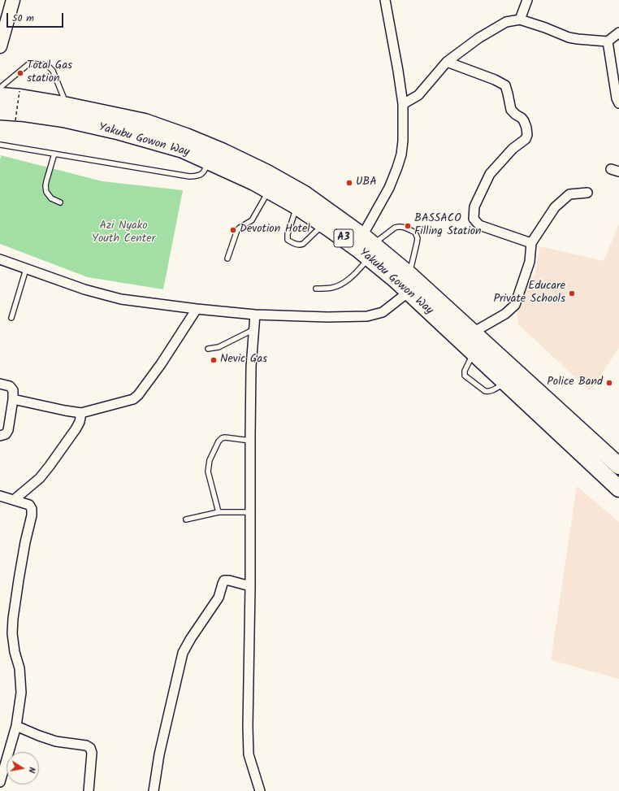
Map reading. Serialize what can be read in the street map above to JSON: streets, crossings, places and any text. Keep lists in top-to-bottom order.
{
  "streets": {
    "highway": ["Yakubu Gowon Way", "A3"]
  },
  "parks": ["Azi Nyako Youth Center"],
  "places": [
    "Total Gas station",
    "UBA",
    "BASSACO Filling Station",
    "Devotion Hotel",
    "Educare Private Schools",
    "Nevic Gas",
    "Police Band"
  ],
  "scale_bar": "50 m",
  "north": "right"
}
